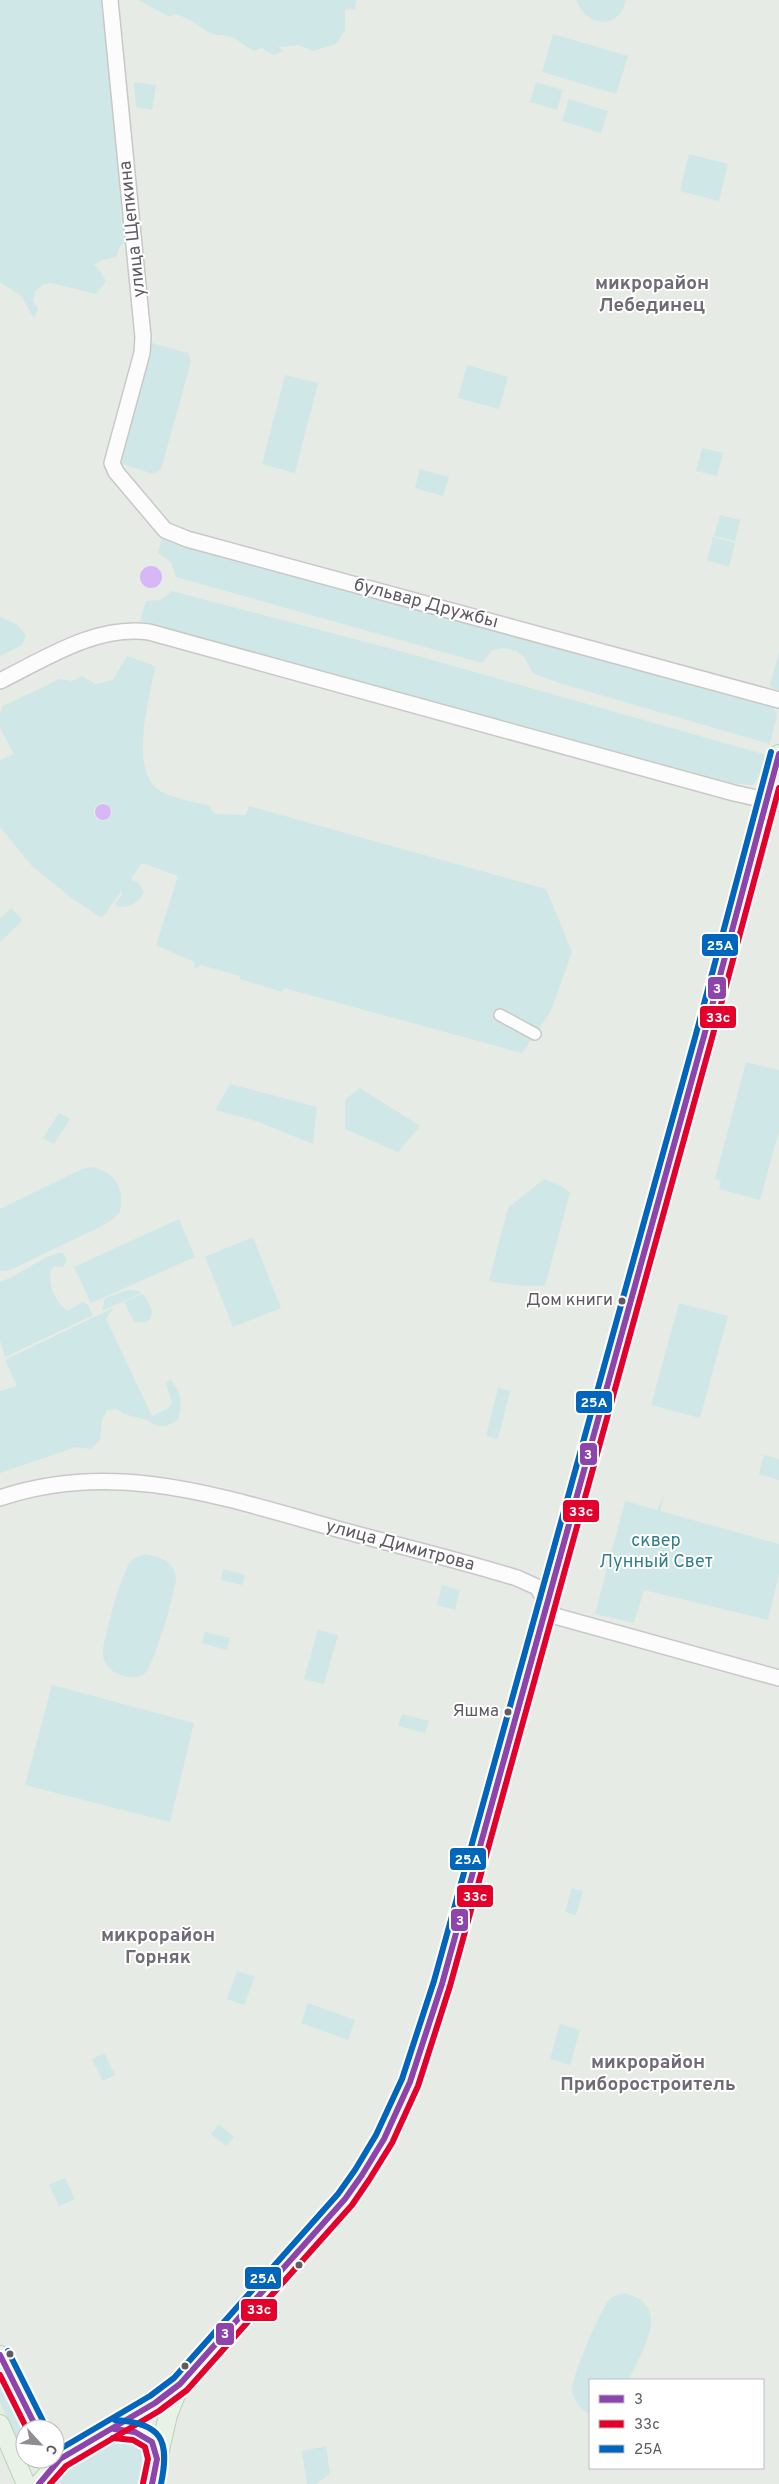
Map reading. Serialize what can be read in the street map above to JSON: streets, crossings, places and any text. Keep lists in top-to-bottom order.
{
  "streets": {
    "main road": ["улица Щепкина", "бульвар Дружбы", "улица Димитрова"]
  },
  "crossings": [
    ["улица Щепкина", "бульвар Дружбы"]
  ],
  "districts": ["микрорайон Лебединец", "микрорайон Горняк", "микрорайон Приборостроитель"],
  "parks": ["сквер Лунный Свет"],
  "places": ["Дом книги", "Яшма"],
  "lines": ["transit line 25А", "transit line 3", "transit line 33с"],
  "legend": ["3", "33с", "25А"],
  "north": "bottom right"
}
